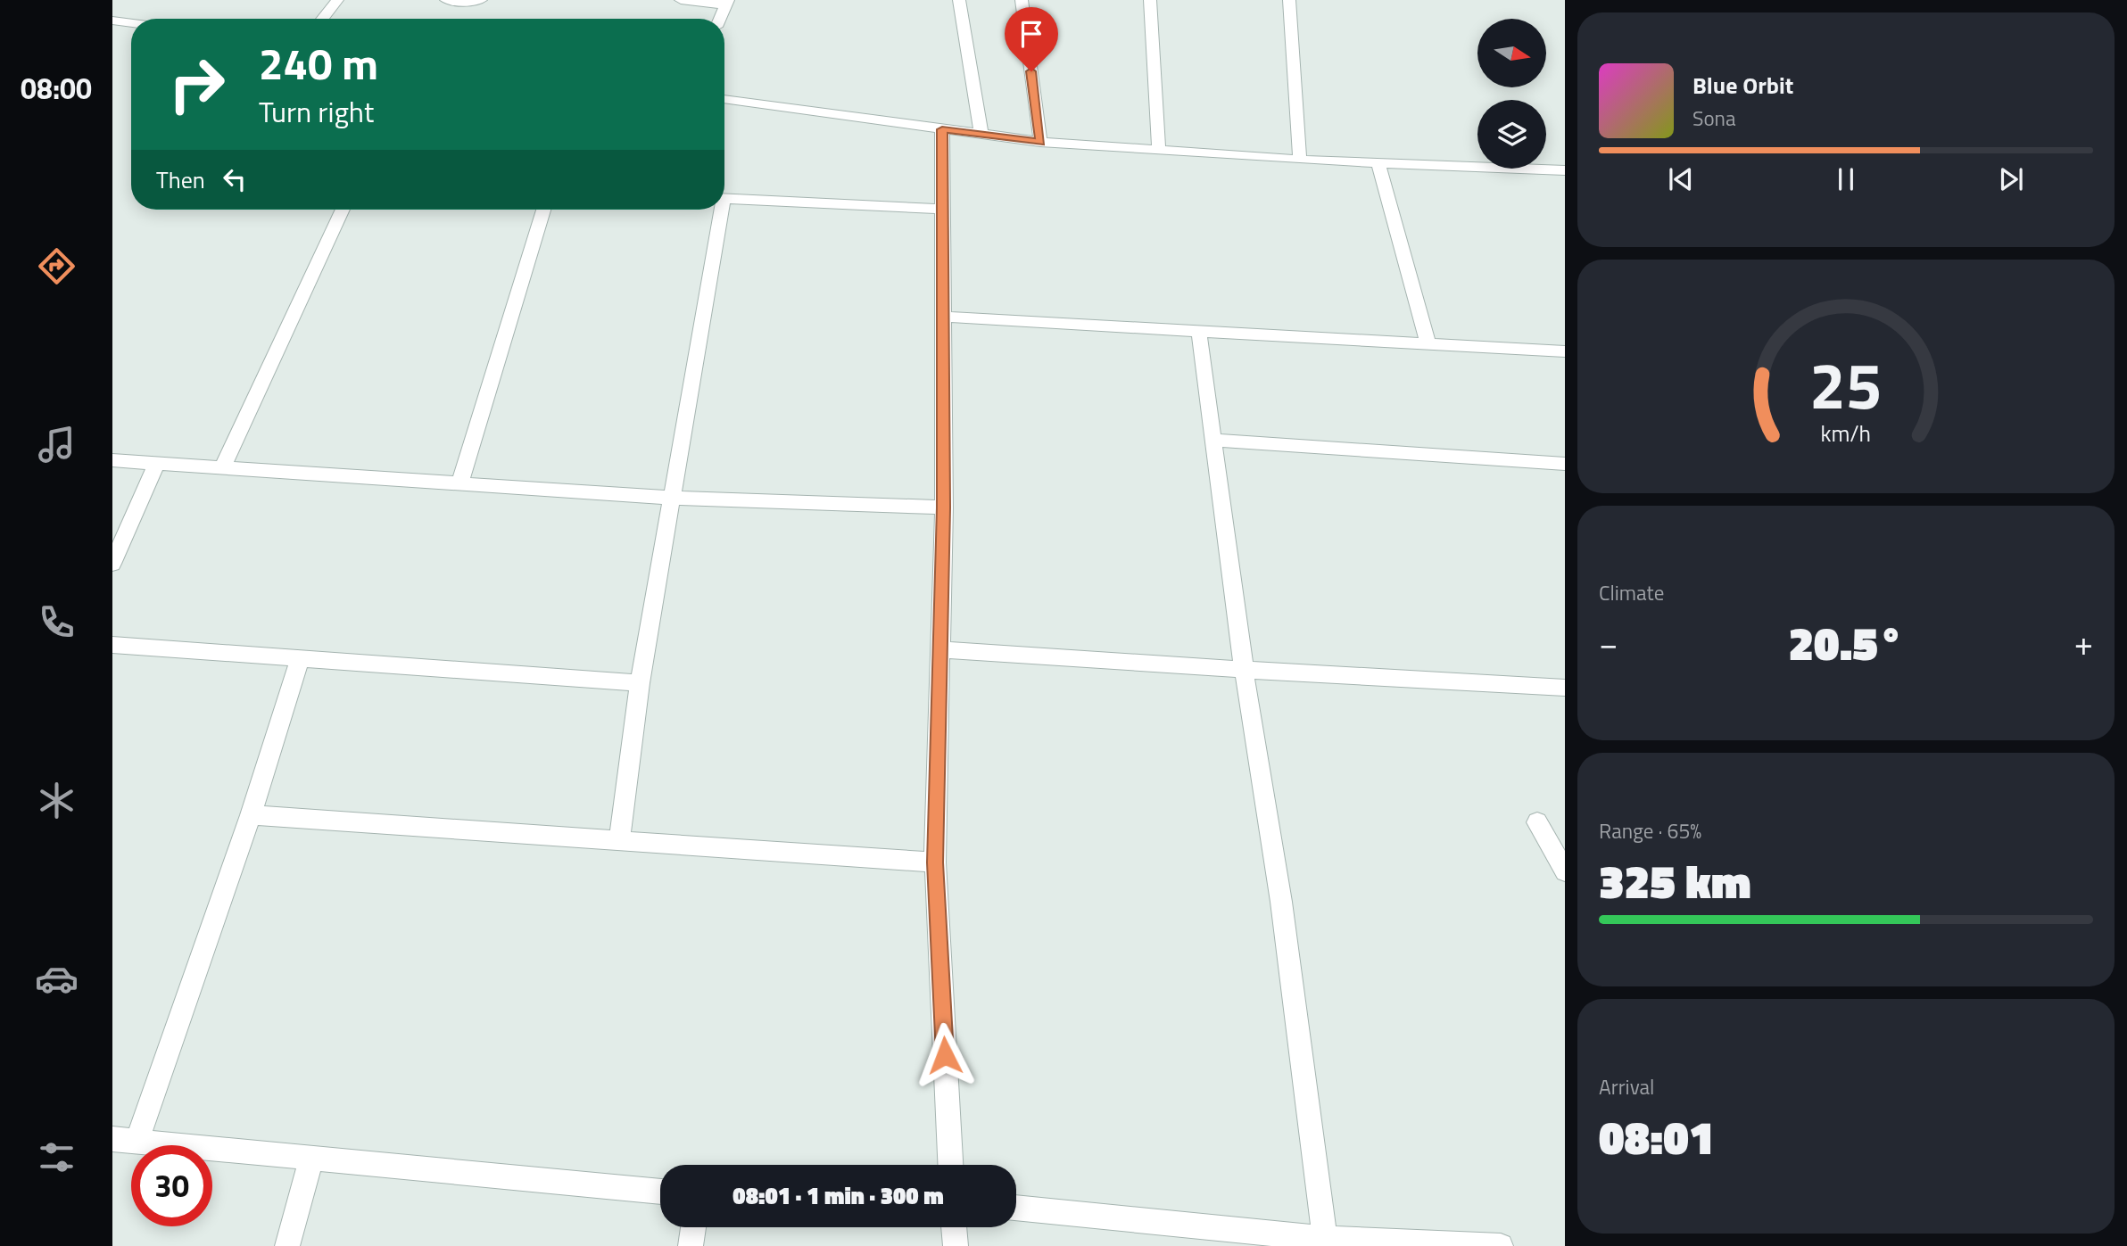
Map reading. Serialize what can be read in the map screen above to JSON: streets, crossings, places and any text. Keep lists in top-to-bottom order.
{
  "north": "right",
  "page": {
    "tabs": "08:00",
    "turn": ["240 m", "Turn right"],
    "song": ["Blue Orbit", "Sona"],
    "then": "Then",
    "tile": [
      "Climate",
      ["Range · 65%", "325 km"],
      ["Arrival", "08:01"]
    ],
    "heat": ["−", "20.5°", "+"],
    "limit": "30",
    "trip": "08:01 · 1 min · 300 m",
    "gauge": ["25", "km/h"]
  }
}
